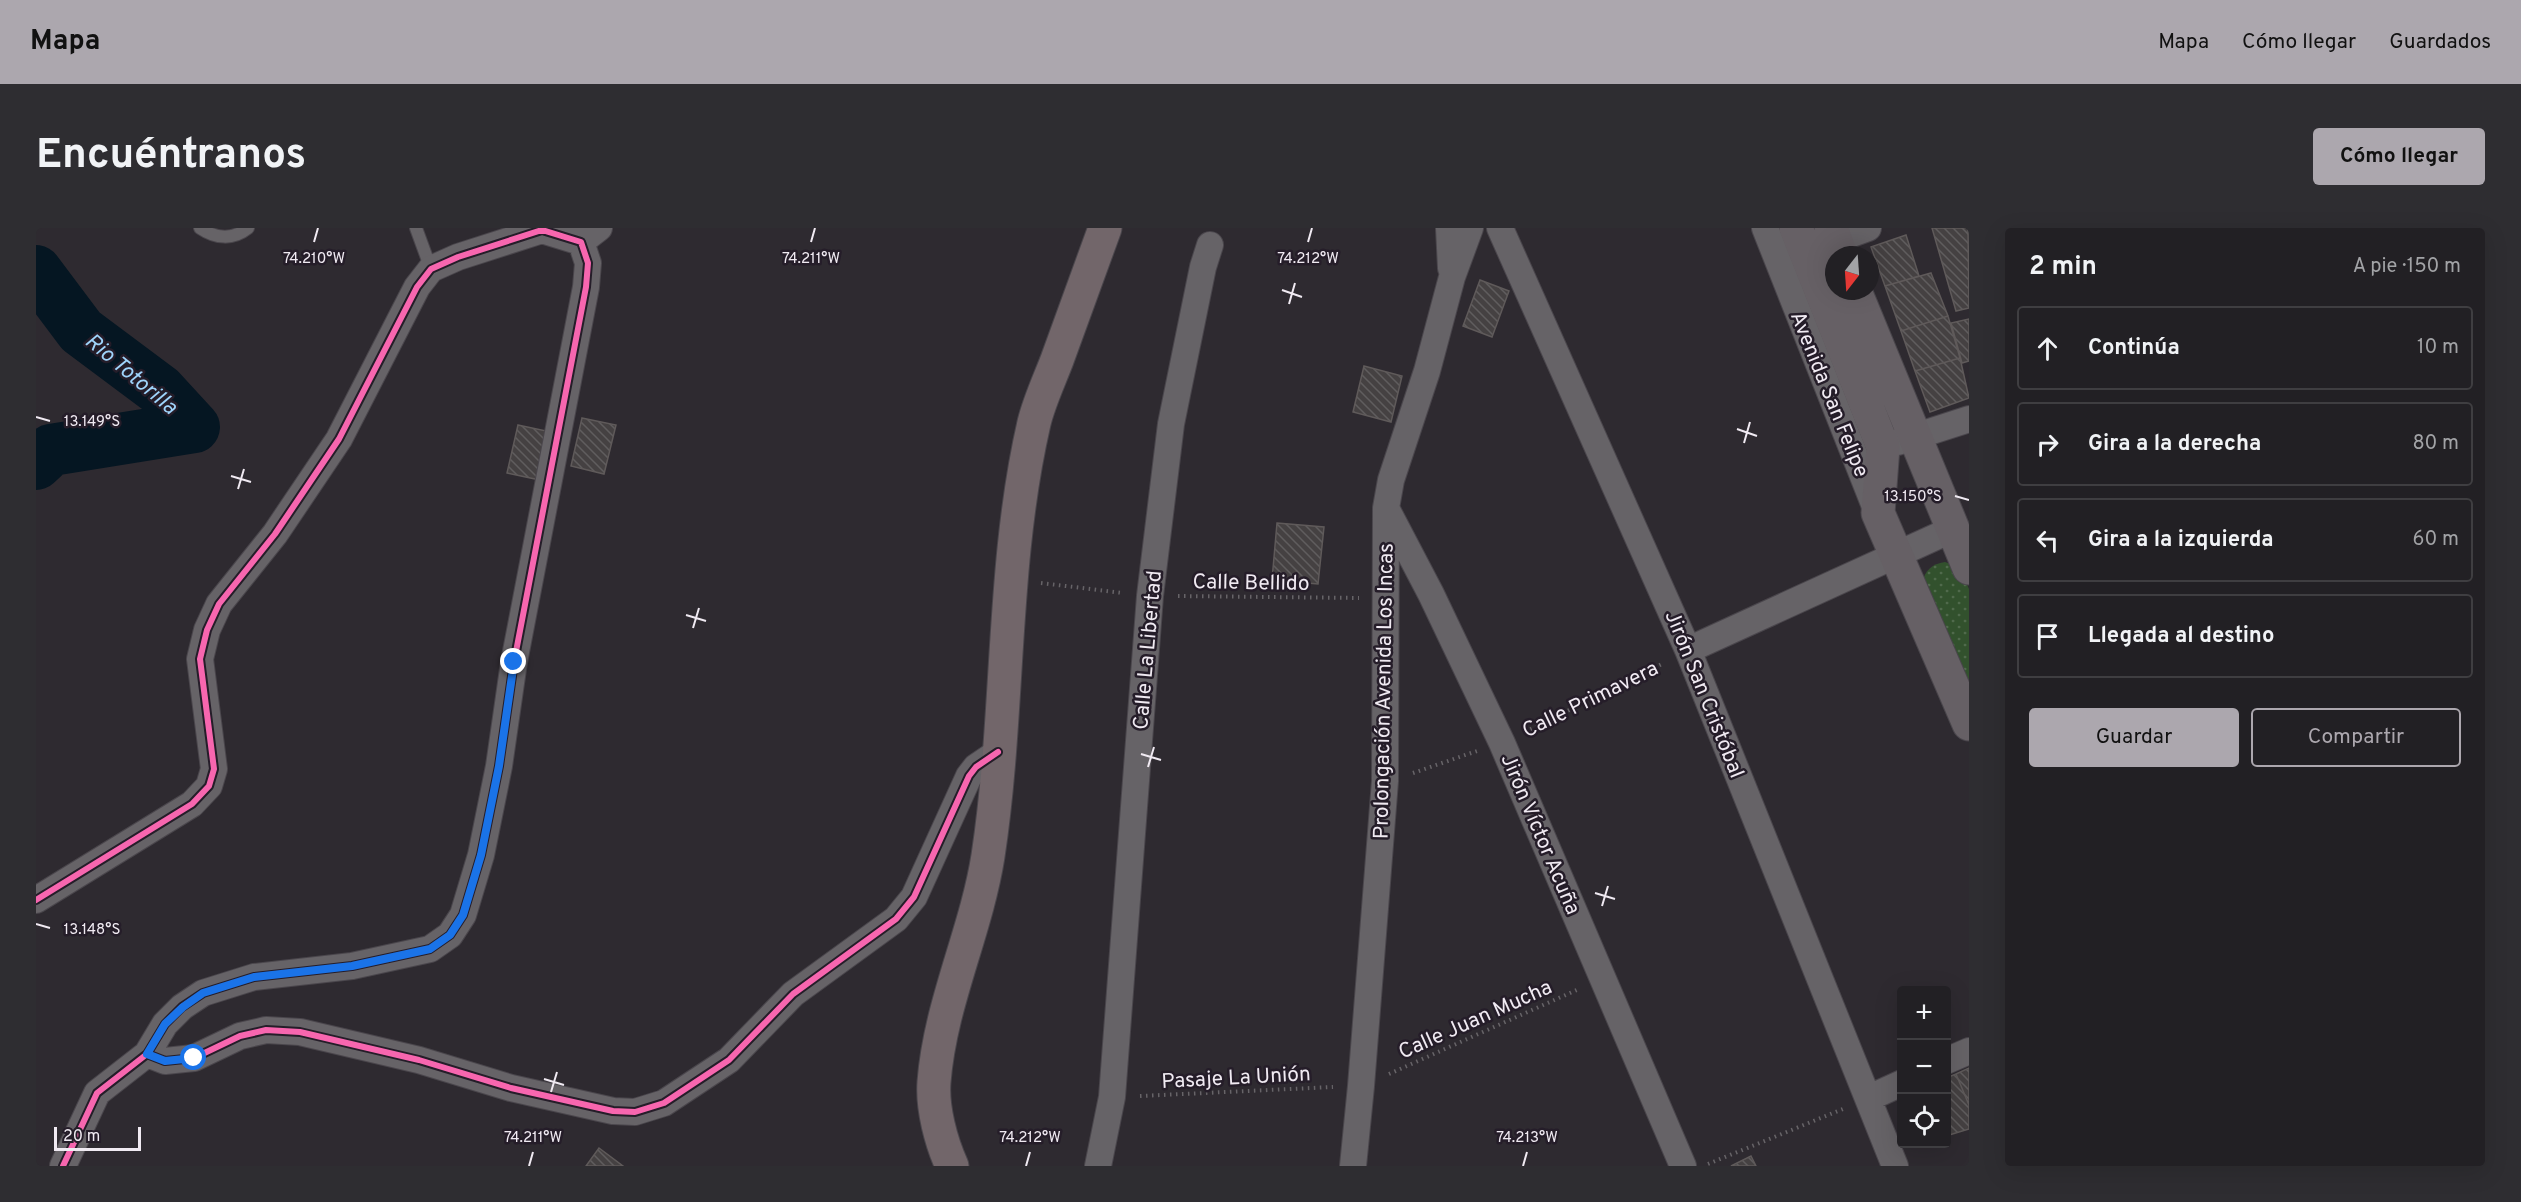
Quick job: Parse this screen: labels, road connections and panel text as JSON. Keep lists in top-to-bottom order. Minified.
{"streets":{"street":["Avenida San Felipe","Calle La Libertad","Prolongación Avenida Los Incas","Jirón San Cristóbal","Jirón Víctor Acuña"],"path":["Calle Bellido","Calle Primavera","Calle Juan Mucha","Pasaje La Unión"]},"crossings":[["Calle Bellido","Calle La Libertad"],["Calle Bellido","Prolongación Avenida Los Incas"],["Calle La Libertad","Pasaje La Unión"],["Prolongación Avenida Los Incas","Calle Primavera"],["Prolongación Avenida Los Incas","Jirón Víctor Acuña"],["Prolongación Avenida Los Incas","Calle Juan Mucha"],["Prolongación Avenida Los Incas","Pasaje La Unión"],["Jirón San Cristóbal","Calle Primavera"],["Calle Primavera","Jirón Víctor Acuña"],["Jirón Víctor Acuña","Calle Juan Mucha"],["Calle Juan Mucha","Pasaje La Unión"]],"water":["Rio Totorilla"],"scale_bar":"20 m","north":"bottom","page":{"header":"Mapa","nav":["Mapa","Cómo llegar","Guardados"],"buttons":["Cómo llegar",["Guardar","Compartir"]],"title":"Encuéntranos","heading":["2 min","A pie · 150 m"],"list":[["Continúa","10 m"],["Gira a la derecha","80 m"],["Gira a la izquierda","60 m"],"Llegada al destino"],"map_buttons":["+","−"],"scale":"20 m"},"coordinates":["74.210°W","74.211°W","74.212°W","13.149°S","13.150°S","13.148°S","74.213°W"]}
